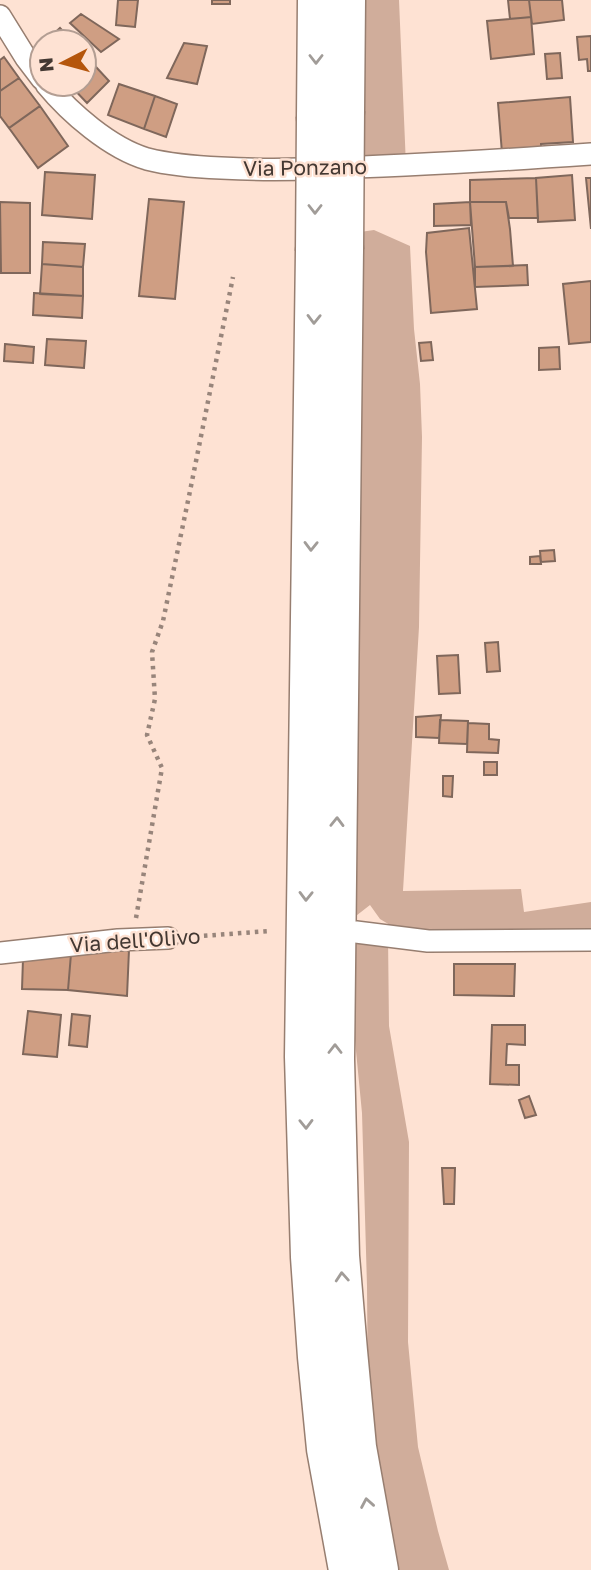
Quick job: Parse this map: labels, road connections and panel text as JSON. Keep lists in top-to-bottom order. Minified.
{"streets":{"street":["Via Ponzano","Via dell'Olivo"]},"north":"left"}
